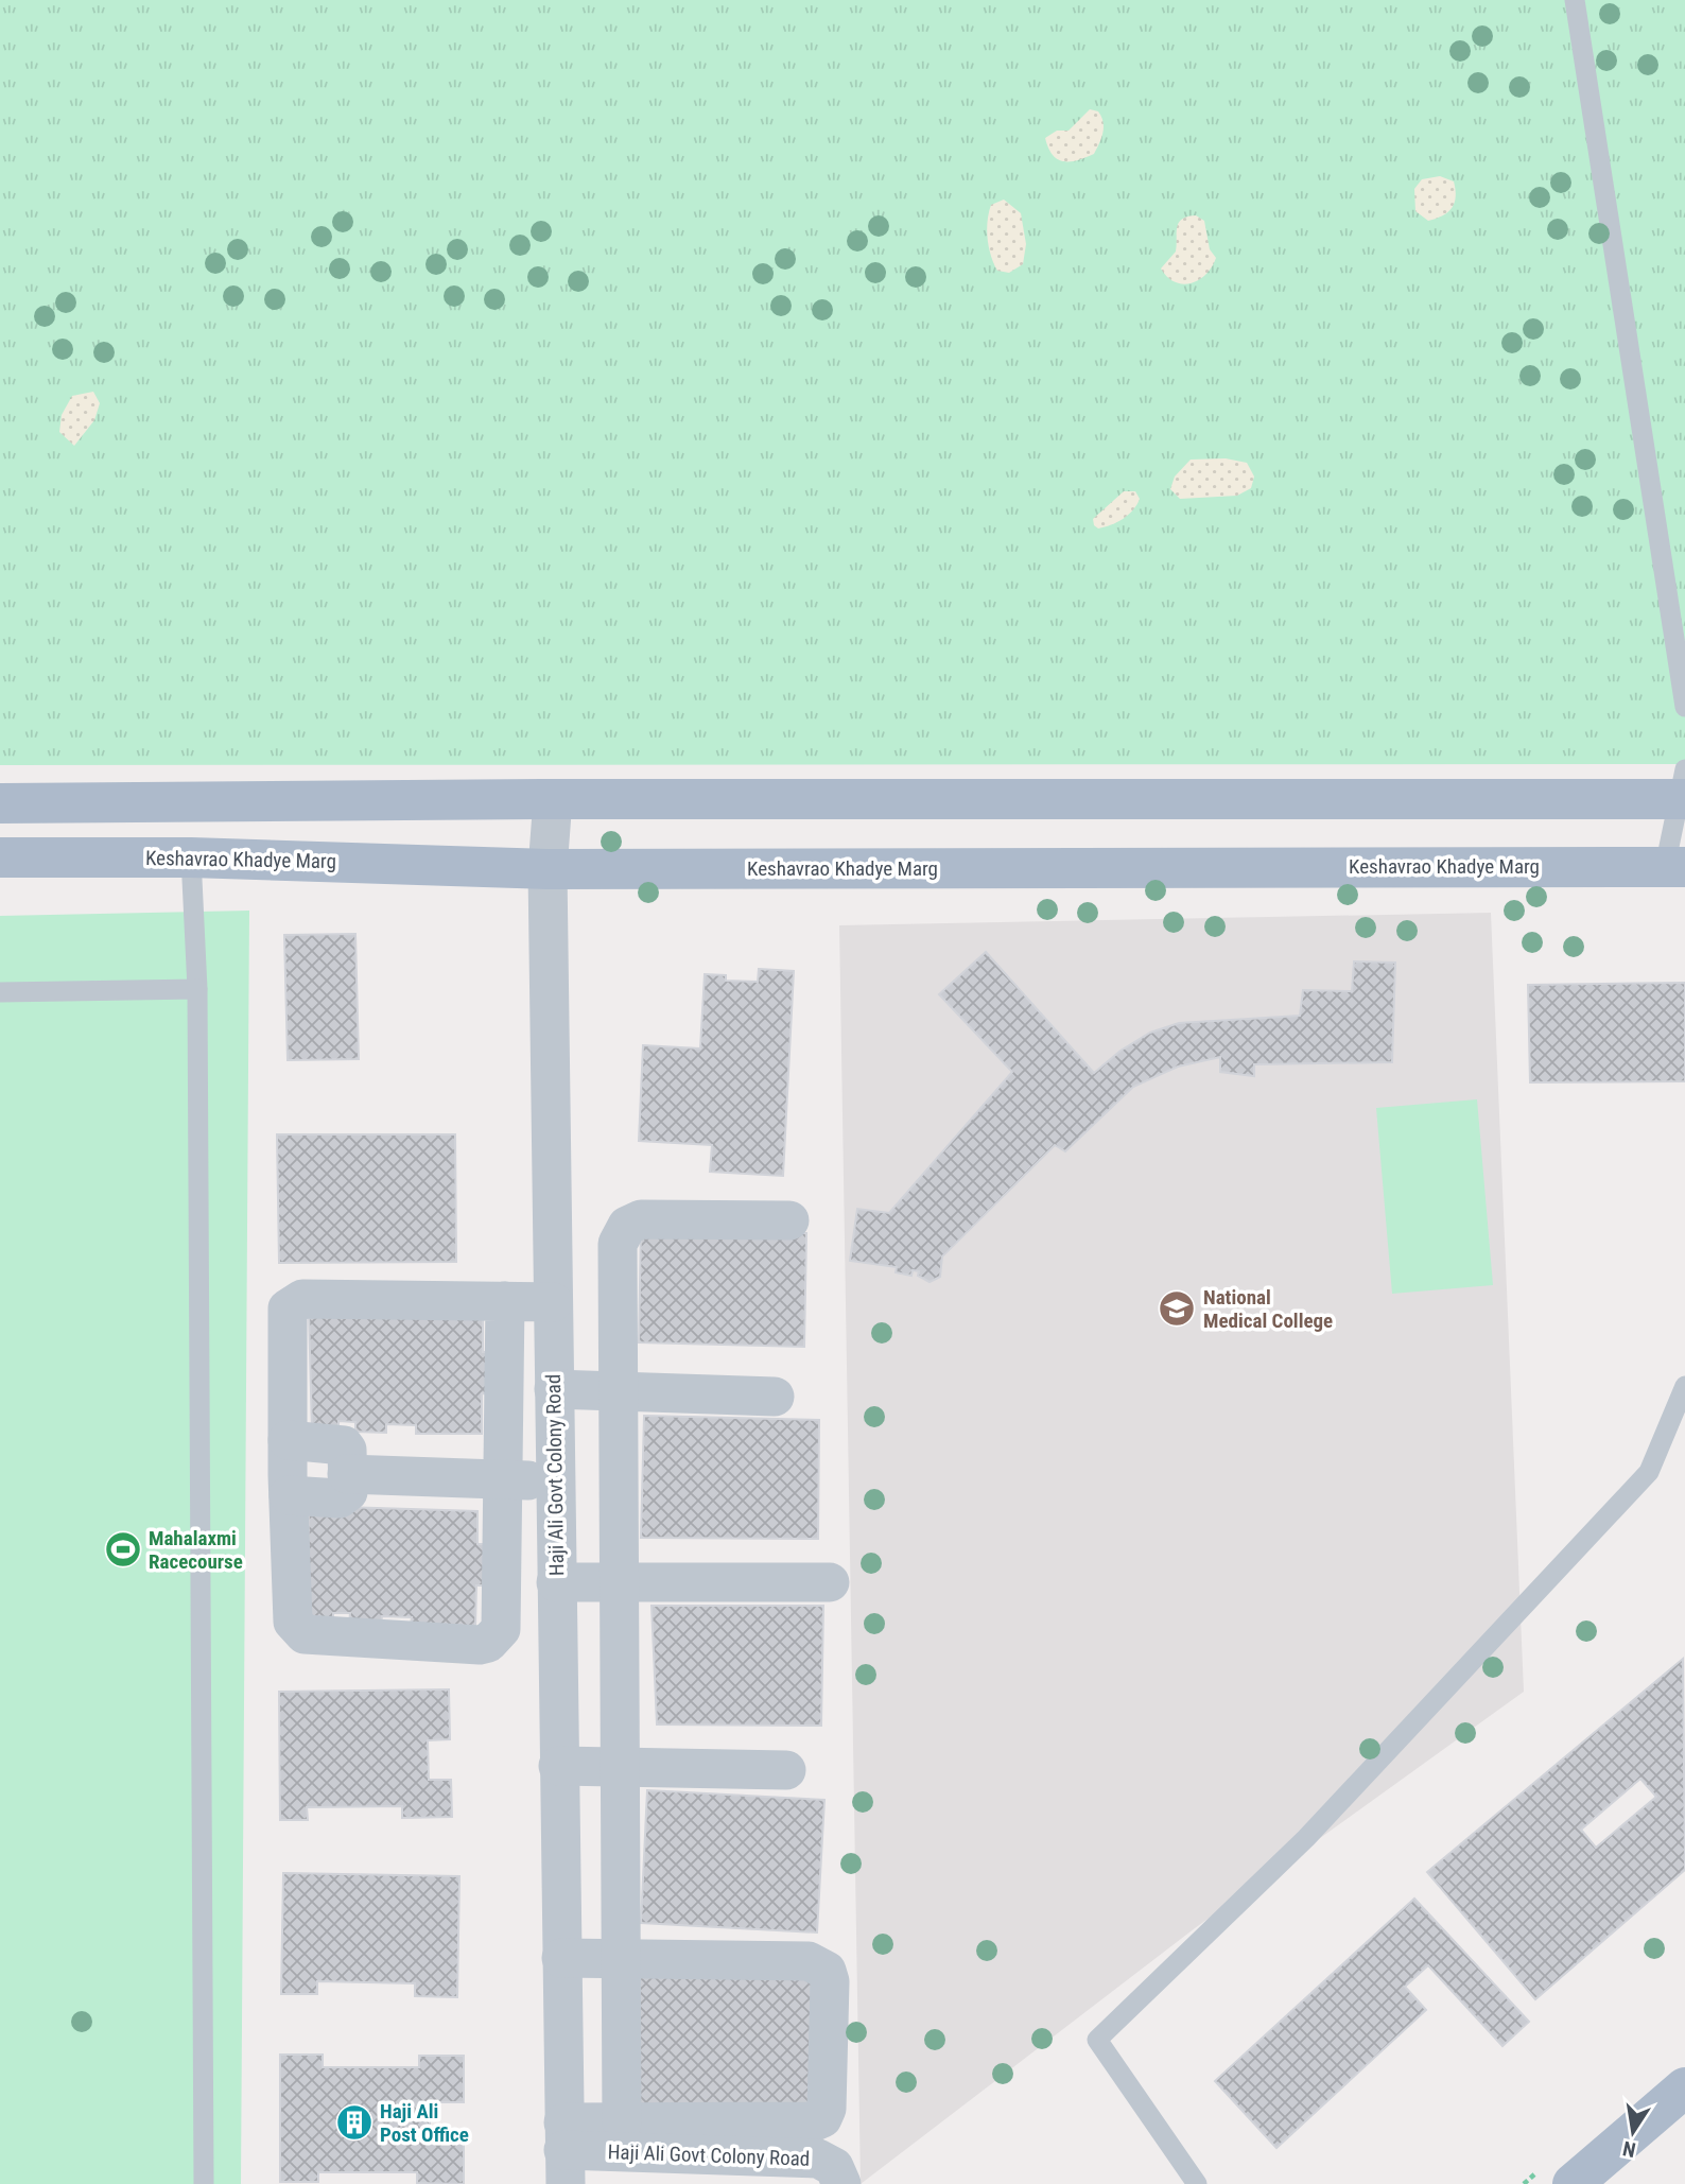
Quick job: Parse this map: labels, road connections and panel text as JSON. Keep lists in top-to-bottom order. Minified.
{"streets":{"main road":["Keshavrao Khadye Marg"],"street":["Haji Ali Govt Colony Road"]},"crossings":[["Keshavrao Khadye Marg","Haji Ali Govt Colony Road"]],"places":{"school or university":["National Medical College"],"sports":["Mahalaxmi Racecourse"],"building":["Haji Ali Post Office"]},"north":"bottom"}
